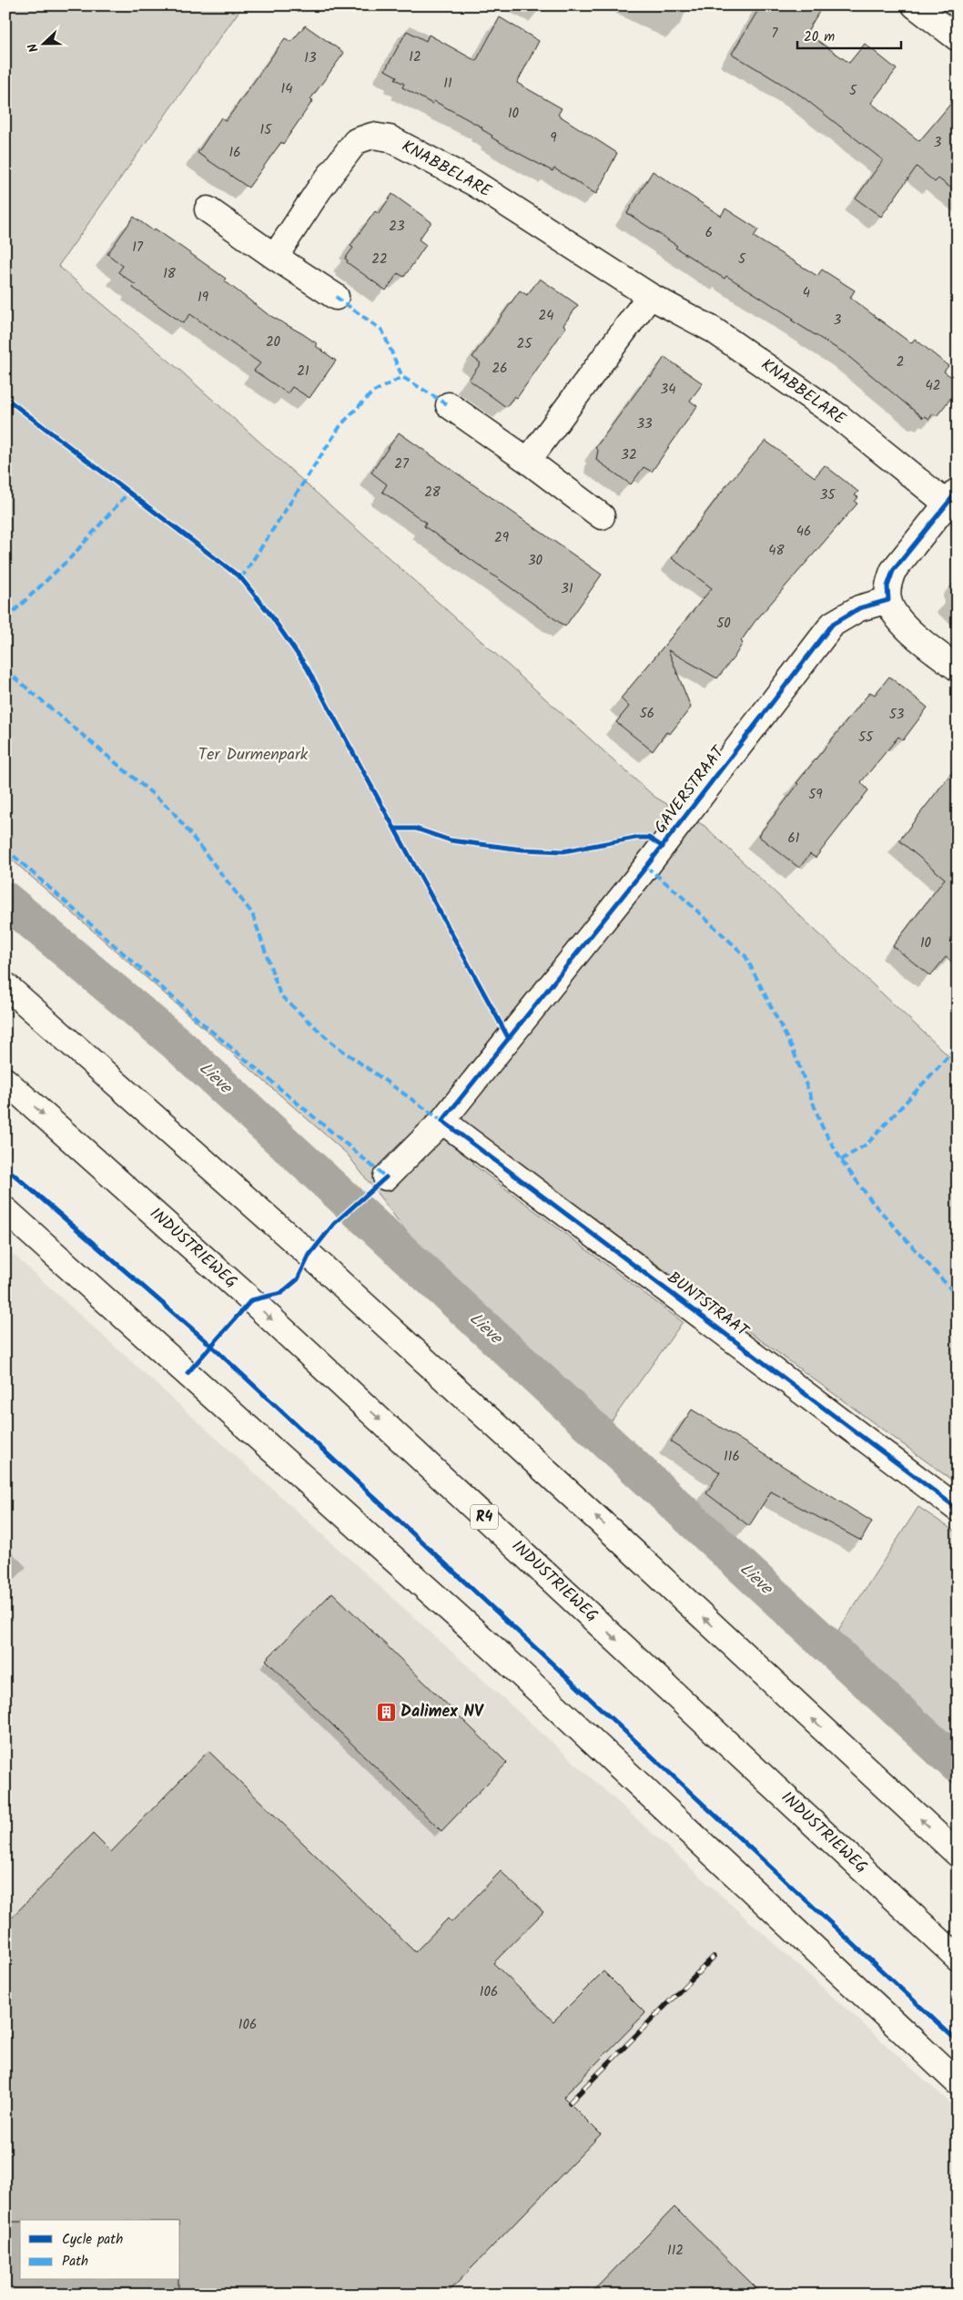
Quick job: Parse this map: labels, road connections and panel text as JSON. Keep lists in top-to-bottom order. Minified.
{"streets":{"main road":["KNABBELARE","GAVERSTRAAT","INDUSTRIEWEG","BUNTSTRAAT","R4"]},"crossings":[["GAVERSTRAAT","BUNTSTRAAT"]],"water":["Lieve"],"parks":["Ter Durmenpark"],"places":{"building":["Dalimex NV"]},"house_numbers":["7","12","13","11","14","5","10","15","9","3","16","23","6","17","22","5","18","4","19","24","3","20","25","2","26","21","42","34","33","32","27","28","35","46","29","48","30","31","50","56","53","55","59","61","10","116","106","106","112"],"legend":["Cycle path","Path"],"scale_bar":"20 m","north":"left"}
